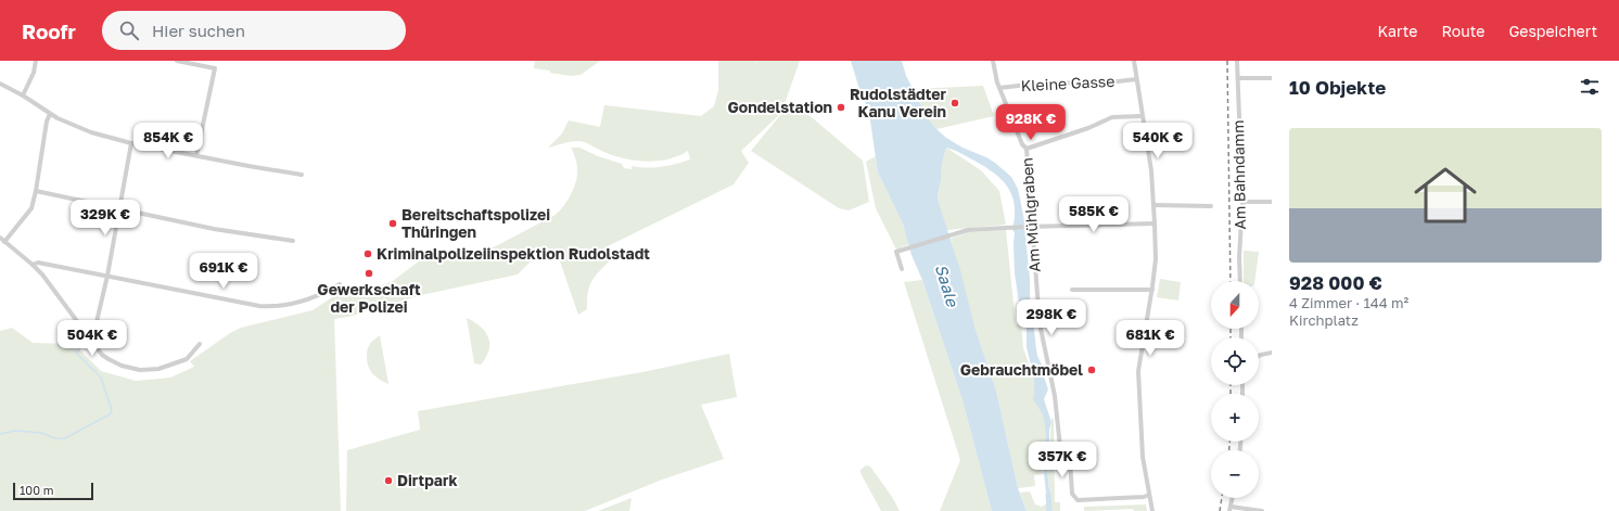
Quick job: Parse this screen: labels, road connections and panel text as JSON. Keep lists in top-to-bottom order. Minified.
{"streets":{"street":["Kleine Gasse","Am Bahndamm","Am Mühlgraben"]},"crossings":[["Kleine Gasse","Am Mühlgraben"]],"water":["Saale"],"places":["Rudolstädter Kanu Verein","Gondelstation","Bereitschaftspolizei Thüringen","Kriminalpolizeiinspektion Rudolstadt","Gewerkschaft der Polizei","Gebrauchtmöbel","Dirtpark"],"scale_bar":"100 m","north":"bottom","page":{"header":"Roofr","search":"Hier suchen","nav":["Karte","Route","Gespeichert"],"heading":"10 Objekte","price":["928K €","854K €","540K €","585K €","329K €","691K €","298K €","504K €","681K €","357K €"],"list":[{"name":"928 000 €","note":"4 Zimmer · 144 m² · Kirchplatz"}],"map_buttons":["+","−"],"scale":"100 m"}}
